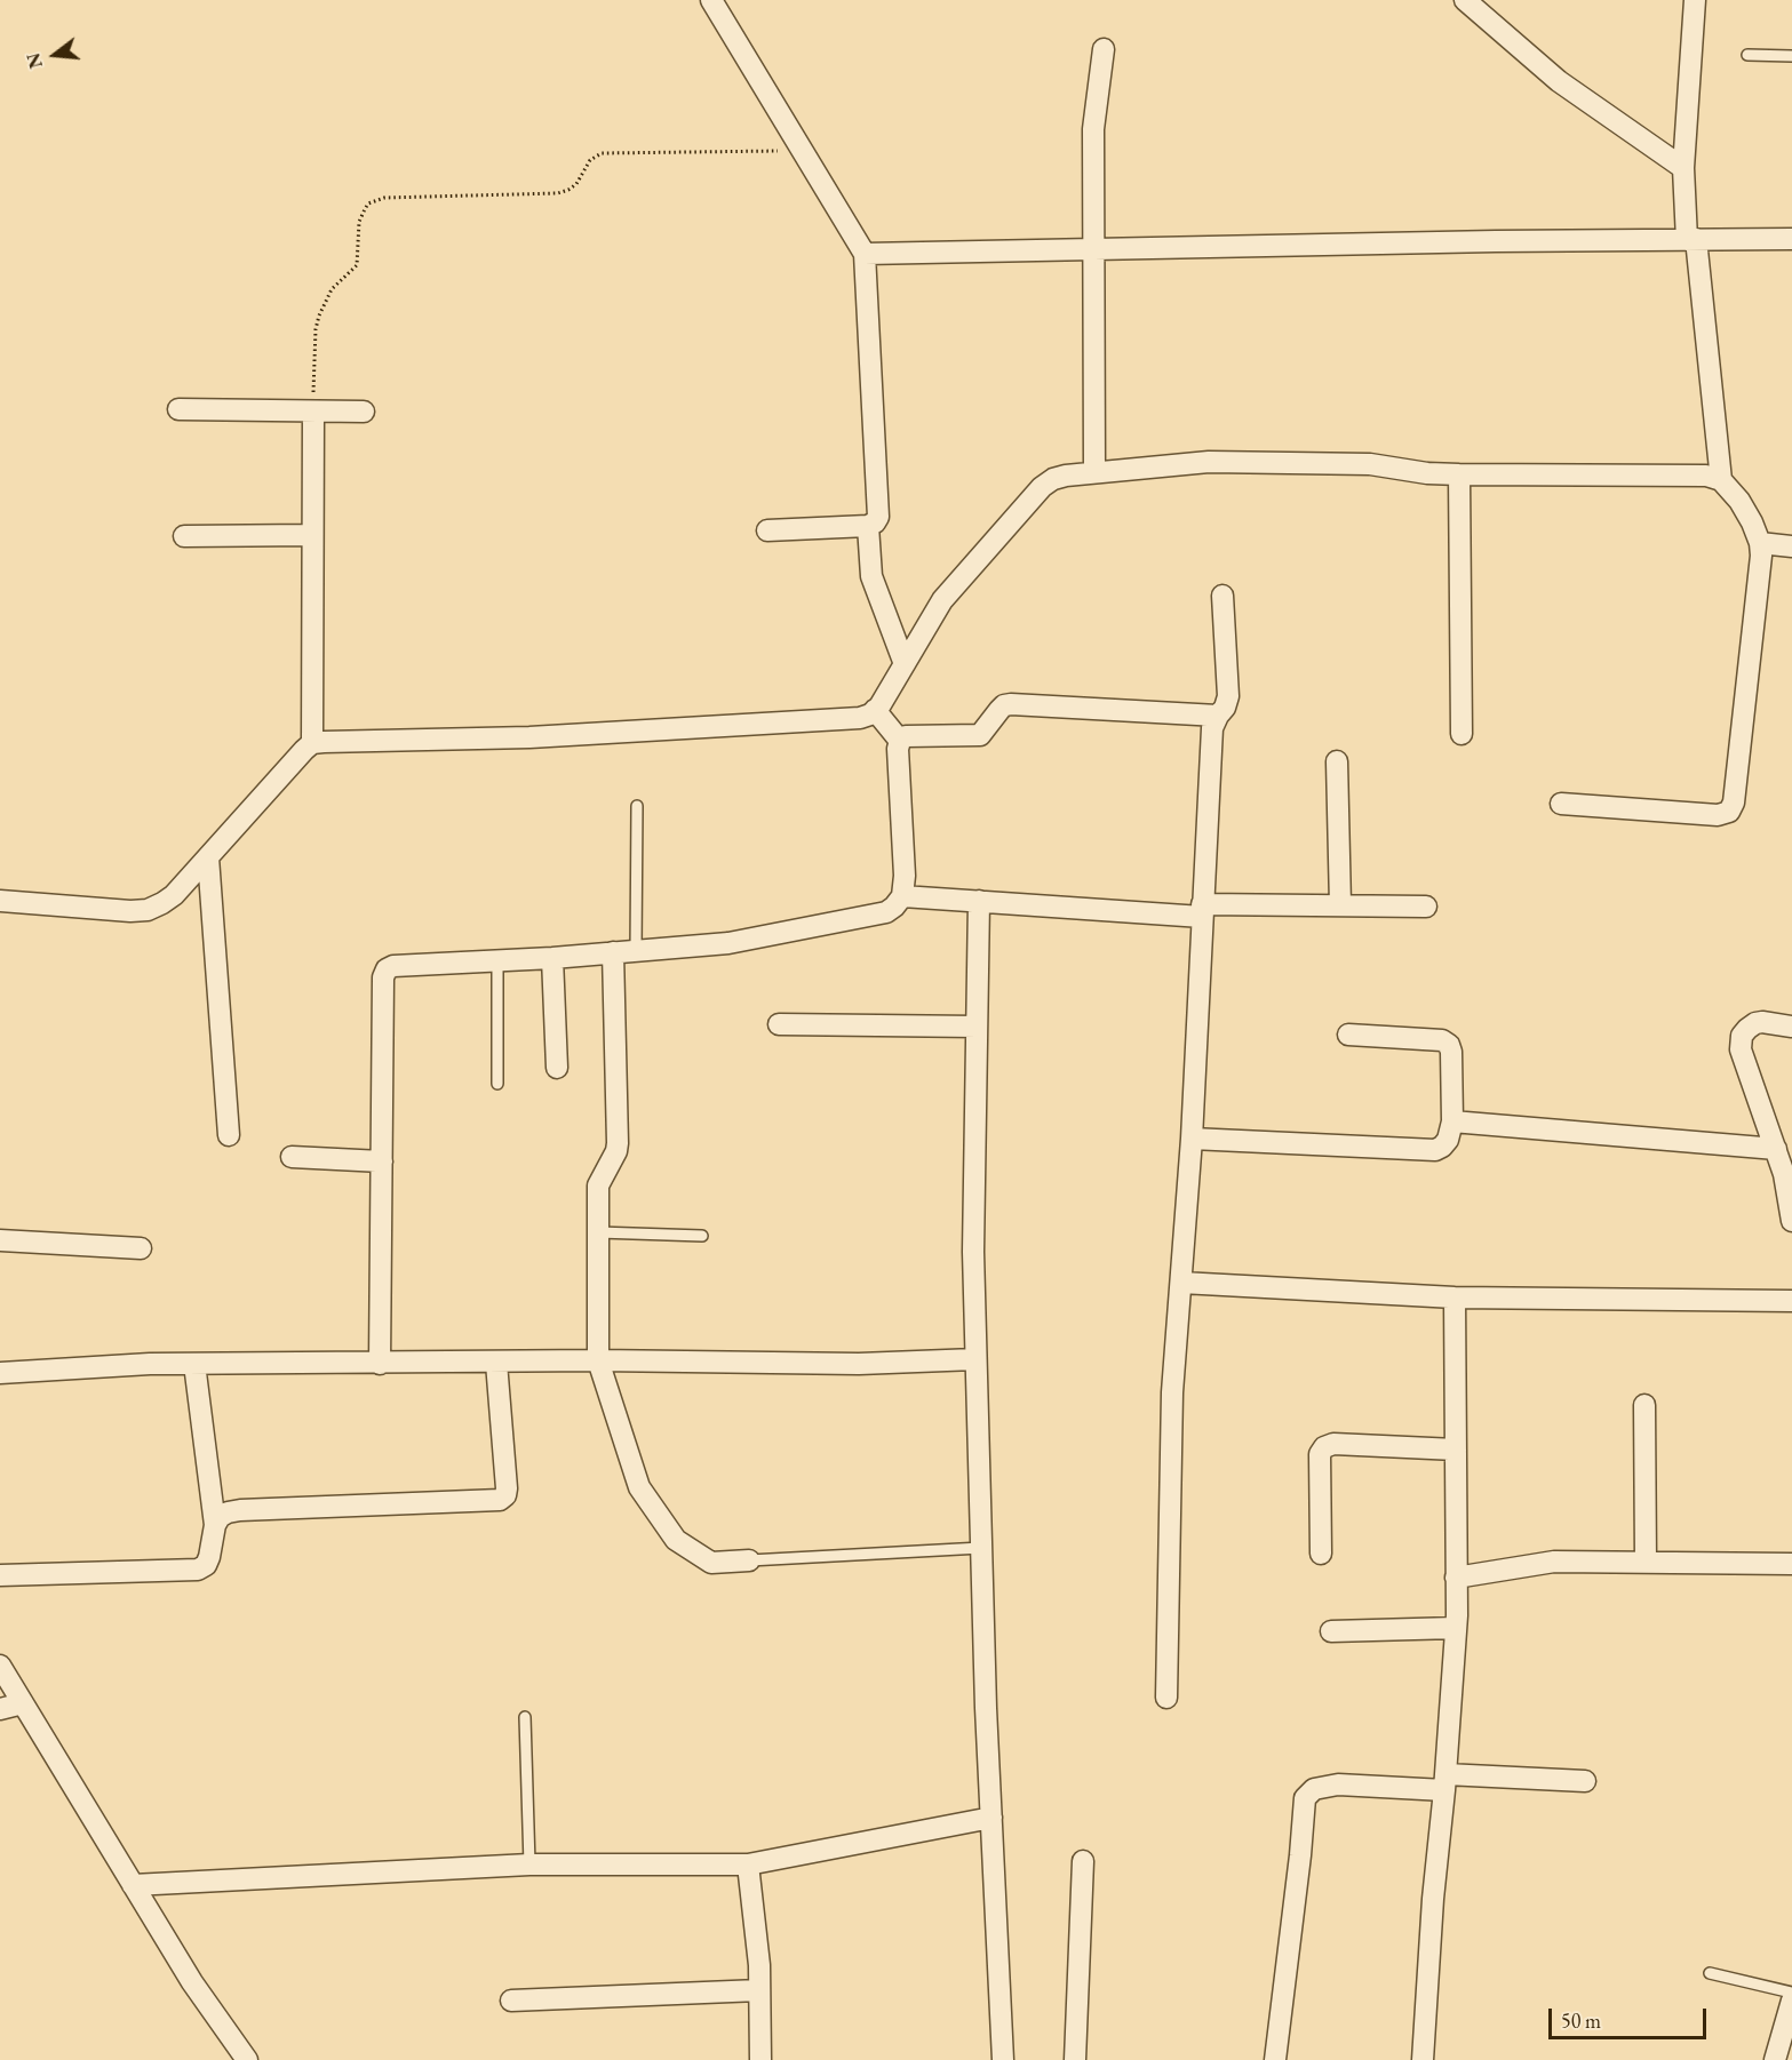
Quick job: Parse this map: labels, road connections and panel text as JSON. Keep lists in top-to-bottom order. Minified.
{"scale_bar":"50 m","north":"left"}
